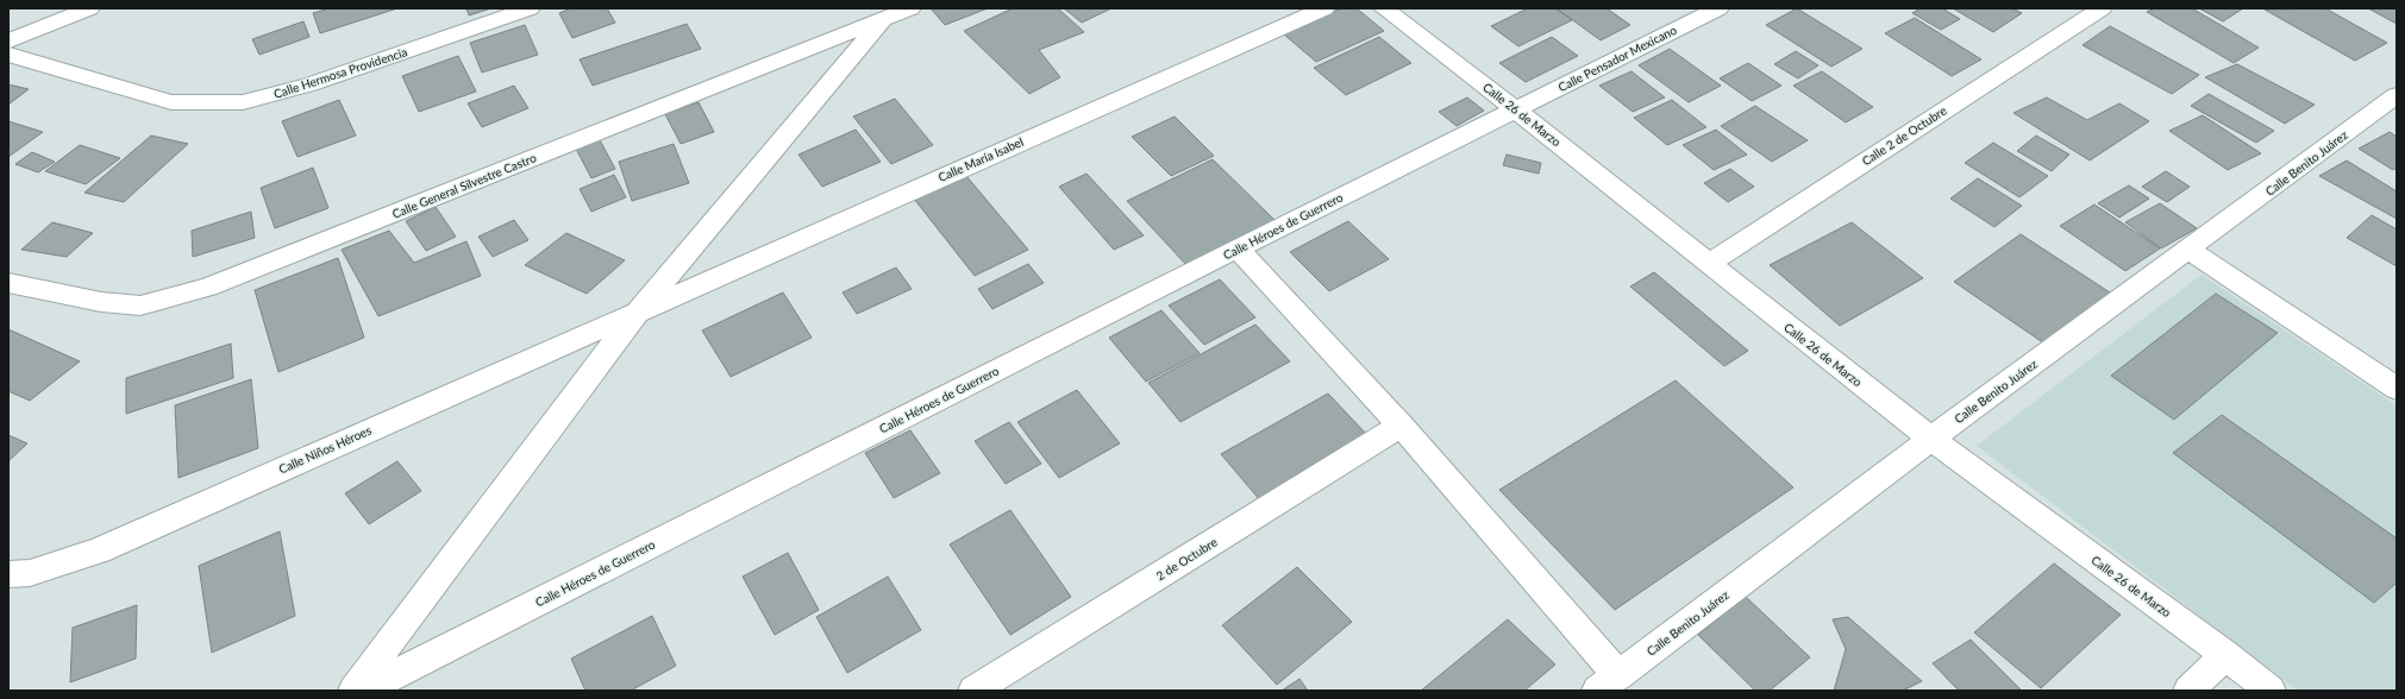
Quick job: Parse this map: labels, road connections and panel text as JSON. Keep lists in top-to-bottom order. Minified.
{"streets":{"street":["Calle Pensador Mexicano","Calle Hermosa Providencia","Calle 26 de Marzo","Calle 2 de Octubre","Calle María Isabel","Calle Benito Juárez","Calle General Silvestre Castro","Calle Héroes de Guerrero","Calle Niños Héroes","2 de Octubre"]},"crossings":[["Calle Pensador Mexicano","Calle 26 de Marzo"],["Calle Pensador Mexicano","Calle Héroes de Guerrero"],["Calle 26 de Marzo","Calle 2 de Octubre"],["Calle 26 de Marzo","Calle Benito Juárez"],["Calle 26 de Marzo","Calle Héroes de Guerrero"],["Calle María Isabel","Calle Niños Héroes"]]}
